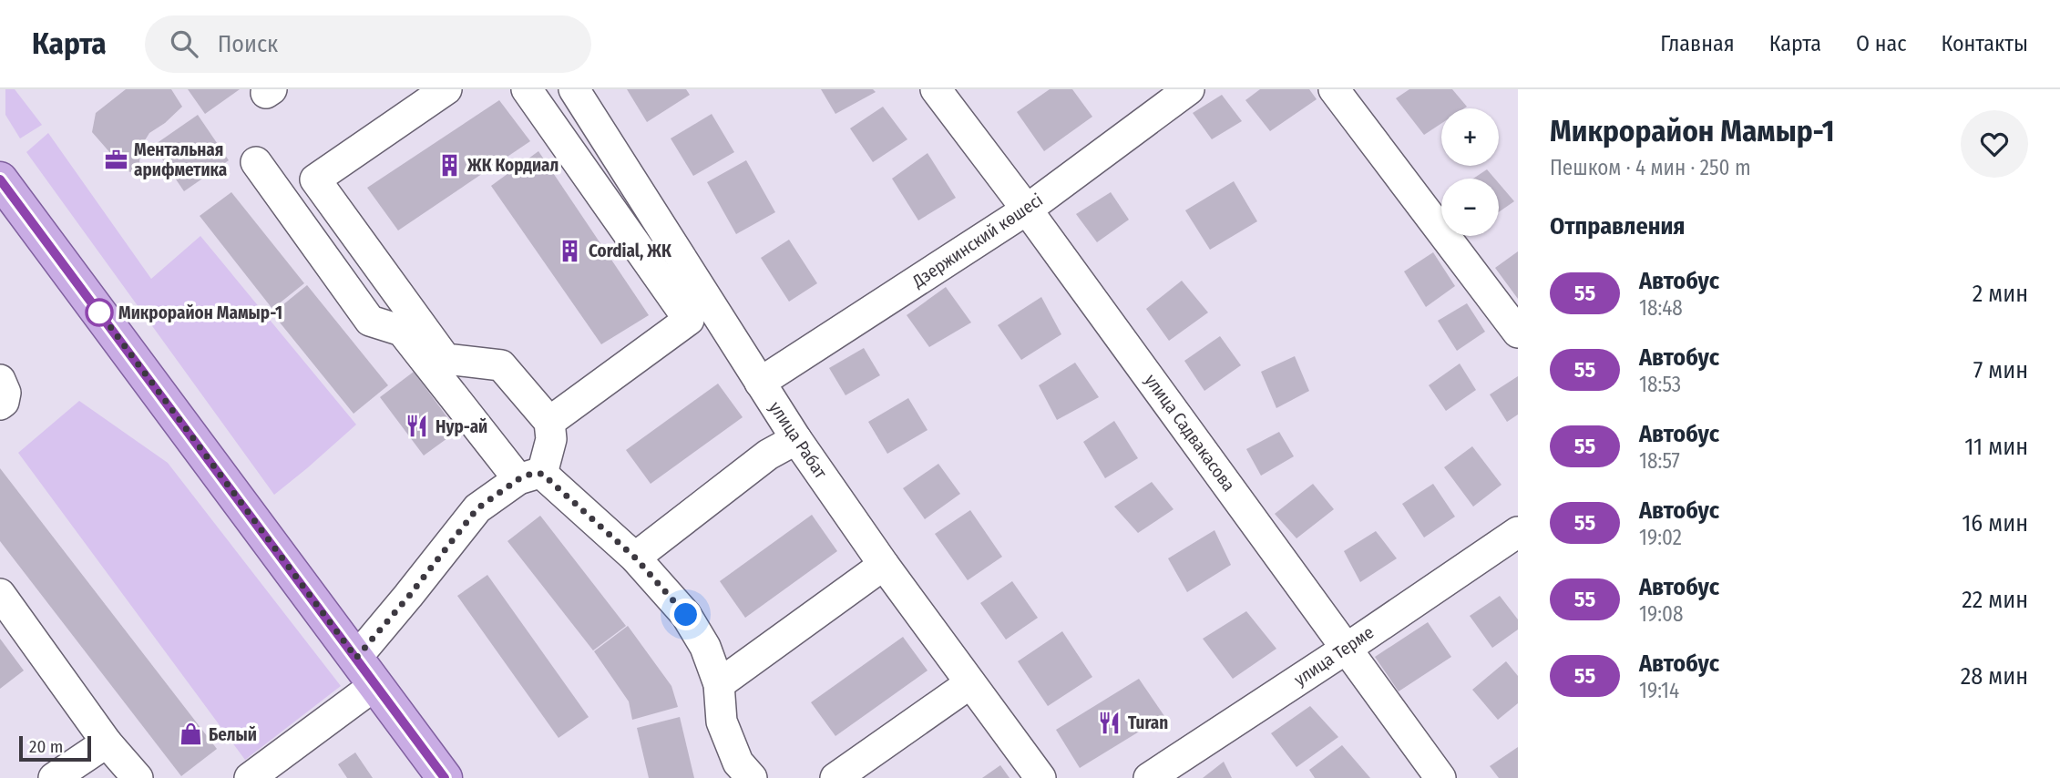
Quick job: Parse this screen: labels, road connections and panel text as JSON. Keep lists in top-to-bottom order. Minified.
{"streets":{"street":["Дзержинский көшесі","улица Садвакасова","улица Рабат","улица Терме"]},"crossings":[["Дзержинский көшесі","улица Садвакасова"],["Дзержинский көшесі","улица Рабат"],["улица Садвакасова","улица Терме"]],"places":{"office":["Ментальная арифметика"],"building":["ЖК Кордиал","Cordial, ЖК"],"other":["Микрорайон Мамыр-1"],"restaurant":["Нур-ай","Turan"],"shop":["Белый"]},"lines":["bus line 55"],"scale_bar":"20 m","page":{"header":"Карта","search":"Поиск","nav":["Главная","Карта","О нас","Контакты"],"heading":[["Микрорайон Мамыр-1","Пешком · 4 мин · 250 m"],"Отправления"],"map_buttons":["+","−"],"list":[{"mark":"55","name":"Автобус","note":"18:48","value":"2 мин"},{"mark":"55","name":"Автобус","note":"18:53","value":"7 мин"},{"mark":"55","name":"Автобус","note":"18:57","value":"11 мин"},{"mark":"55","name":"Автобус","note":"19:02","value":"16 мин"},{"mark":"55","name":"Автобус","note":"19:08","value":"22 мин"},{"mark":"55","name":"Автобус","note":"19:14","value":"28 мин"}],"scale":"20 m"}}
